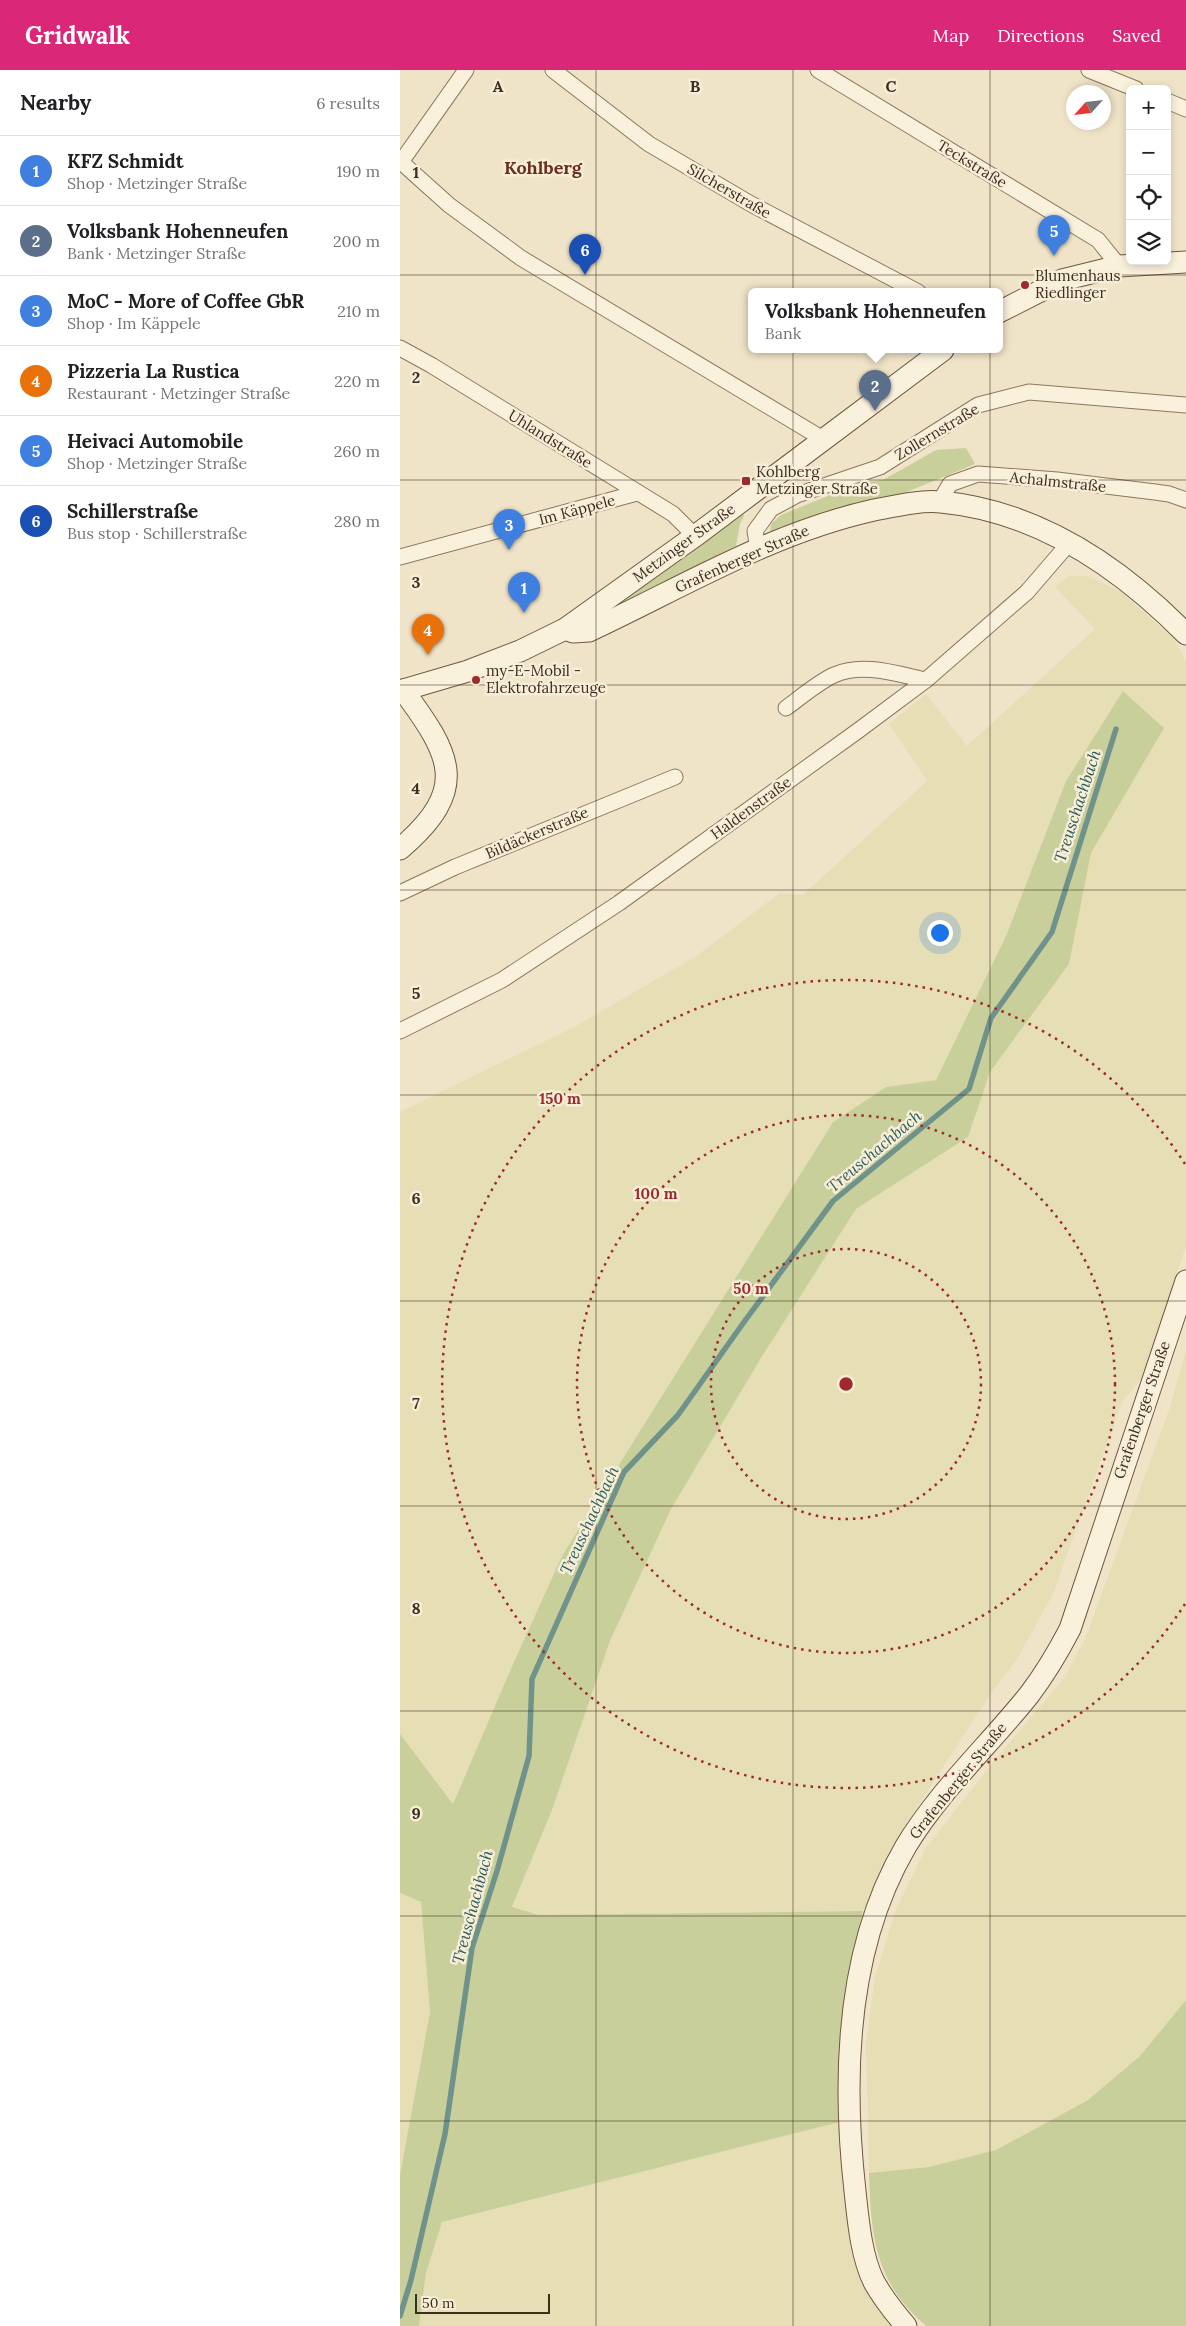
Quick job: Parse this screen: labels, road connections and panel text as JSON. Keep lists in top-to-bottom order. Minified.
{"streets":{"street":["Teckstraße","Silcherstraße","Zollernstraße","Uhlandstraße","Achalmstraße","Im Käppele","Metzinger Straße","Grafenberger Straße","Haldenstraße","Bildäckerstraße"]},"crossings":[["Zollernstraße","Grafenberger Straße"],["Uhlandstraße","Im Käppele"],["Uhlandstraße","Metzinger Straße"],["Achalmstraße","Grafenberger Straße"],["Metzinger Straße","Grafenberger Straße"],["Grafenberger Straße","Haldenstraße"]],"districts":["Kohlberg"],"water":["Treuschachbach"],"places":{"other":["Blumenhaus Riedlinger","my-E-Mobil - Elektrofahrzeuge"],"transit":["Kohlberg Metzinger Straße"]},"scale_bar":"50 m","north":"bottom left","page":{"header":"Gridwalk","nav":["Map","Directions","Saved"],"heading":["Nearby","6 results"],"map_buttons":["+","−"],"list":[{"mark":"1","name":"KFZ Schmidt","note":"Shop · Metzinger Straße","value":"190 m"},{"mark":"2","name":"Volksbank Hohenneufen","note":"Bank · Metzinger Straße","value":"200 m"},{"mark":"3","name":"MoC - More of Coffee GbR","note":"Shop · Im Käppele","value":"210 m"},{"mark":"4","name":"Pizzeria La Rustica","note":"Restaurant · Metzinger Straße","value":"220 m"},{"mark":"5","name":"Heivaci Automobile","note":"Shop · Metzinger Straße","value":"260 m"},{"mark":"6","name":"Schillerstraße","note":"Bus stop · Schillerstraße","value":"280 m"}],"pins":["5","6","2","3","1","4"],"popup":["Volksbank Hohenneufen","Bank"],"scale":"50 m"},"grid":{"columns":["A","B","C"],"rows":["1","2","3","4","5","6","7","8","9"]},"rings":["150 m","100 m","50 m"]}
